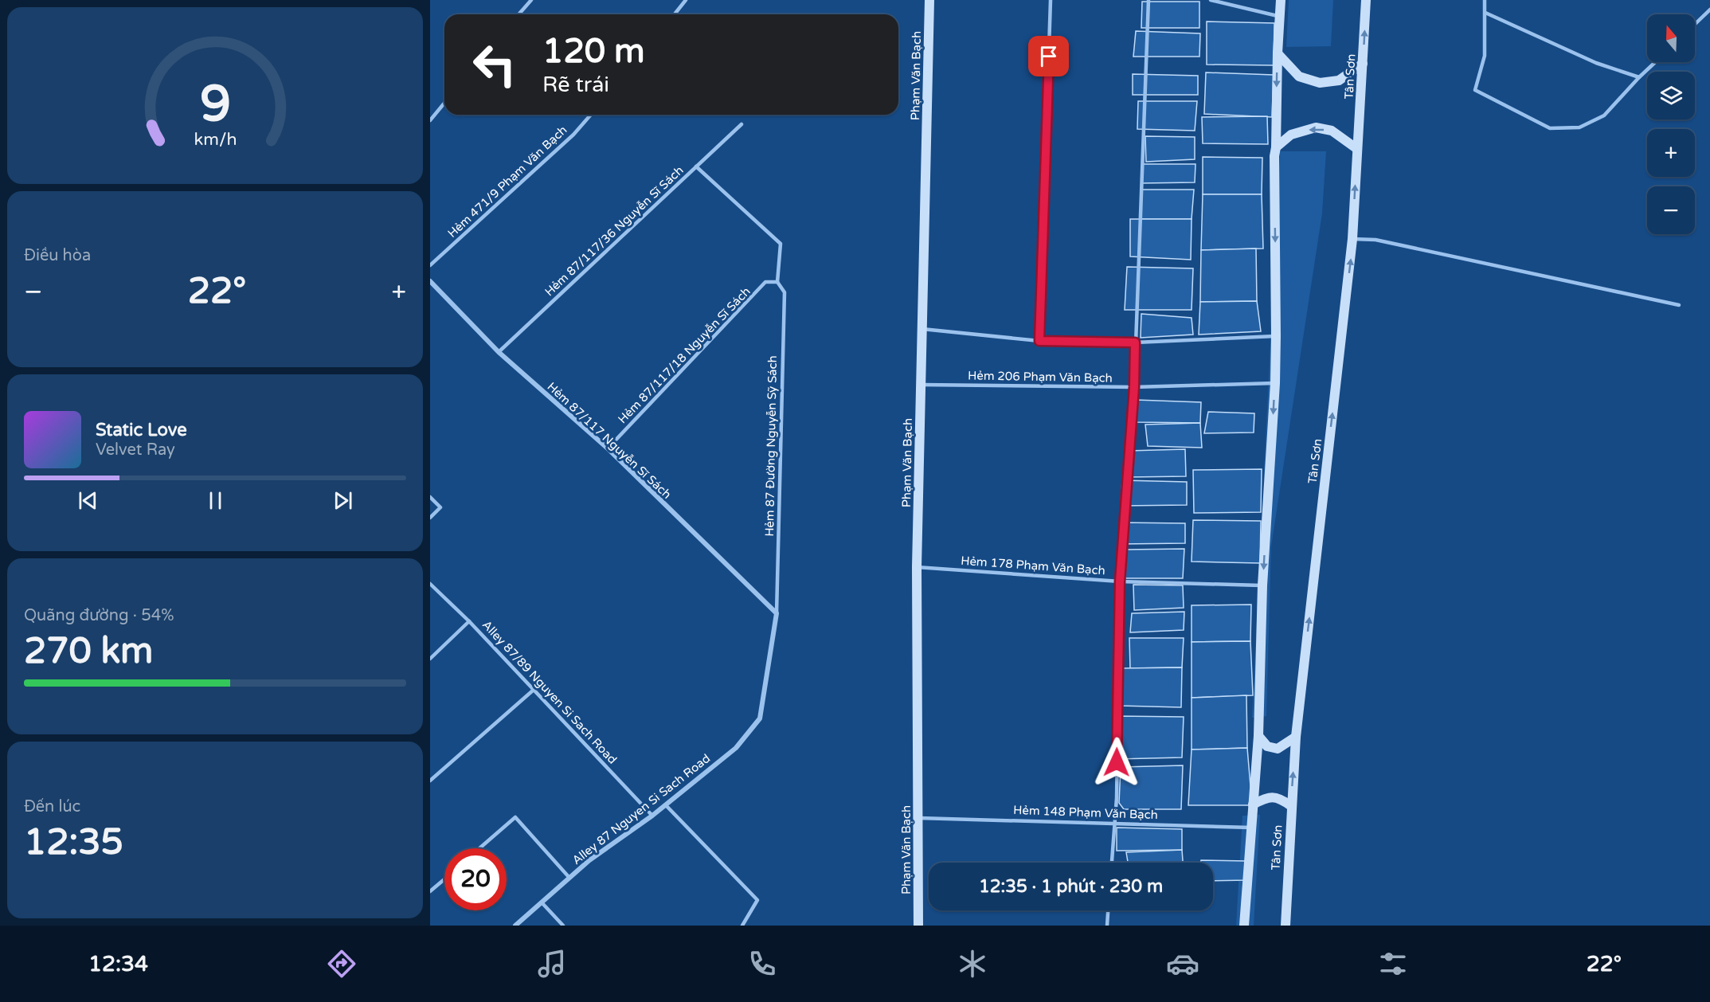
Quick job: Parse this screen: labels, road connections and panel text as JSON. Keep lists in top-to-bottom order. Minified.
{"streets":{"street":["Phạm Văn Bạch","Tân Sơn","Hẻm 87/117 Nguyễn Sĩ Sách","Alley 87 Nguyen Si Sach Road"],"lane":["Hẻm 471/9 Phạm Văn Bạch","Hẻm 87/117/36 Nguyễn Sĩ Sách","Hẻm 87/117/18 Nguyễn Sĩ Sách","Hẻm 206 Phạm Văn Bạch","Hẻm 87 Đường Nguyễn Sỹ Sách","Hẻm 178 Phạm Văn Bạch","Alley 87/89 Nguyen Si Sach Road","Hẻm 148 Phạm Văn Bạch"]},"crossings":[["Phạm Văn Bạch","Hẻm 206 Phạm Văn Bạch"],["Phạm Văn Bạch","Hẻm 178 Phạm Văn Bạch"],["Phạm Văn Bạch","Hẻm 148 Phạm Văn Bạch"],["Hẻm 87/117/36 Nguyễn Sĩ Sách","Hẻm 87/117 Nguyễn Sĩ Sách"],["Hẻm 87/117/18 Nguyễn Sĩ Sách","Hẻm 87/117 Nguyễn Sĩ Sách"],["Hẻm 87/117/18 Nguyễn Sĩ Sách","Hẻm 87 Đường Nguyễn Sỹ Sách"],["Hẻm 87/117 Nguyễn Sĩ Sách","Hẻm 87 Đường Nguyễn Sỹ Sách"],["Hẻm 87/117 Nguyễn Sĩ Sách","Alley 87 Nguyen Si Sach Road"],["Hẻm 87 Đường Nguyễn Sỹ Sách","Alley 87 Nguyen Si Sach Road"],["Alley 87/89 Nguyen Si Sach Road","Alley 87 Nguyen Si Sach Road"]],"north":"top","page":{"map_buttons":["+","−"],"turn":["120 m","Rẽ trái"],"tile":["Điều hòa",["Quãng đường · 54%","270 km"],["Đến lúc","12:35"]],"heat":["−","22°","+"],"song":["Static Love","Velvet Ray"],"limit":"20","trip":"12:35 · 1 phút · 230 m","tabs":["12:34","22°"],"gauge":["9","km/h"]}}
